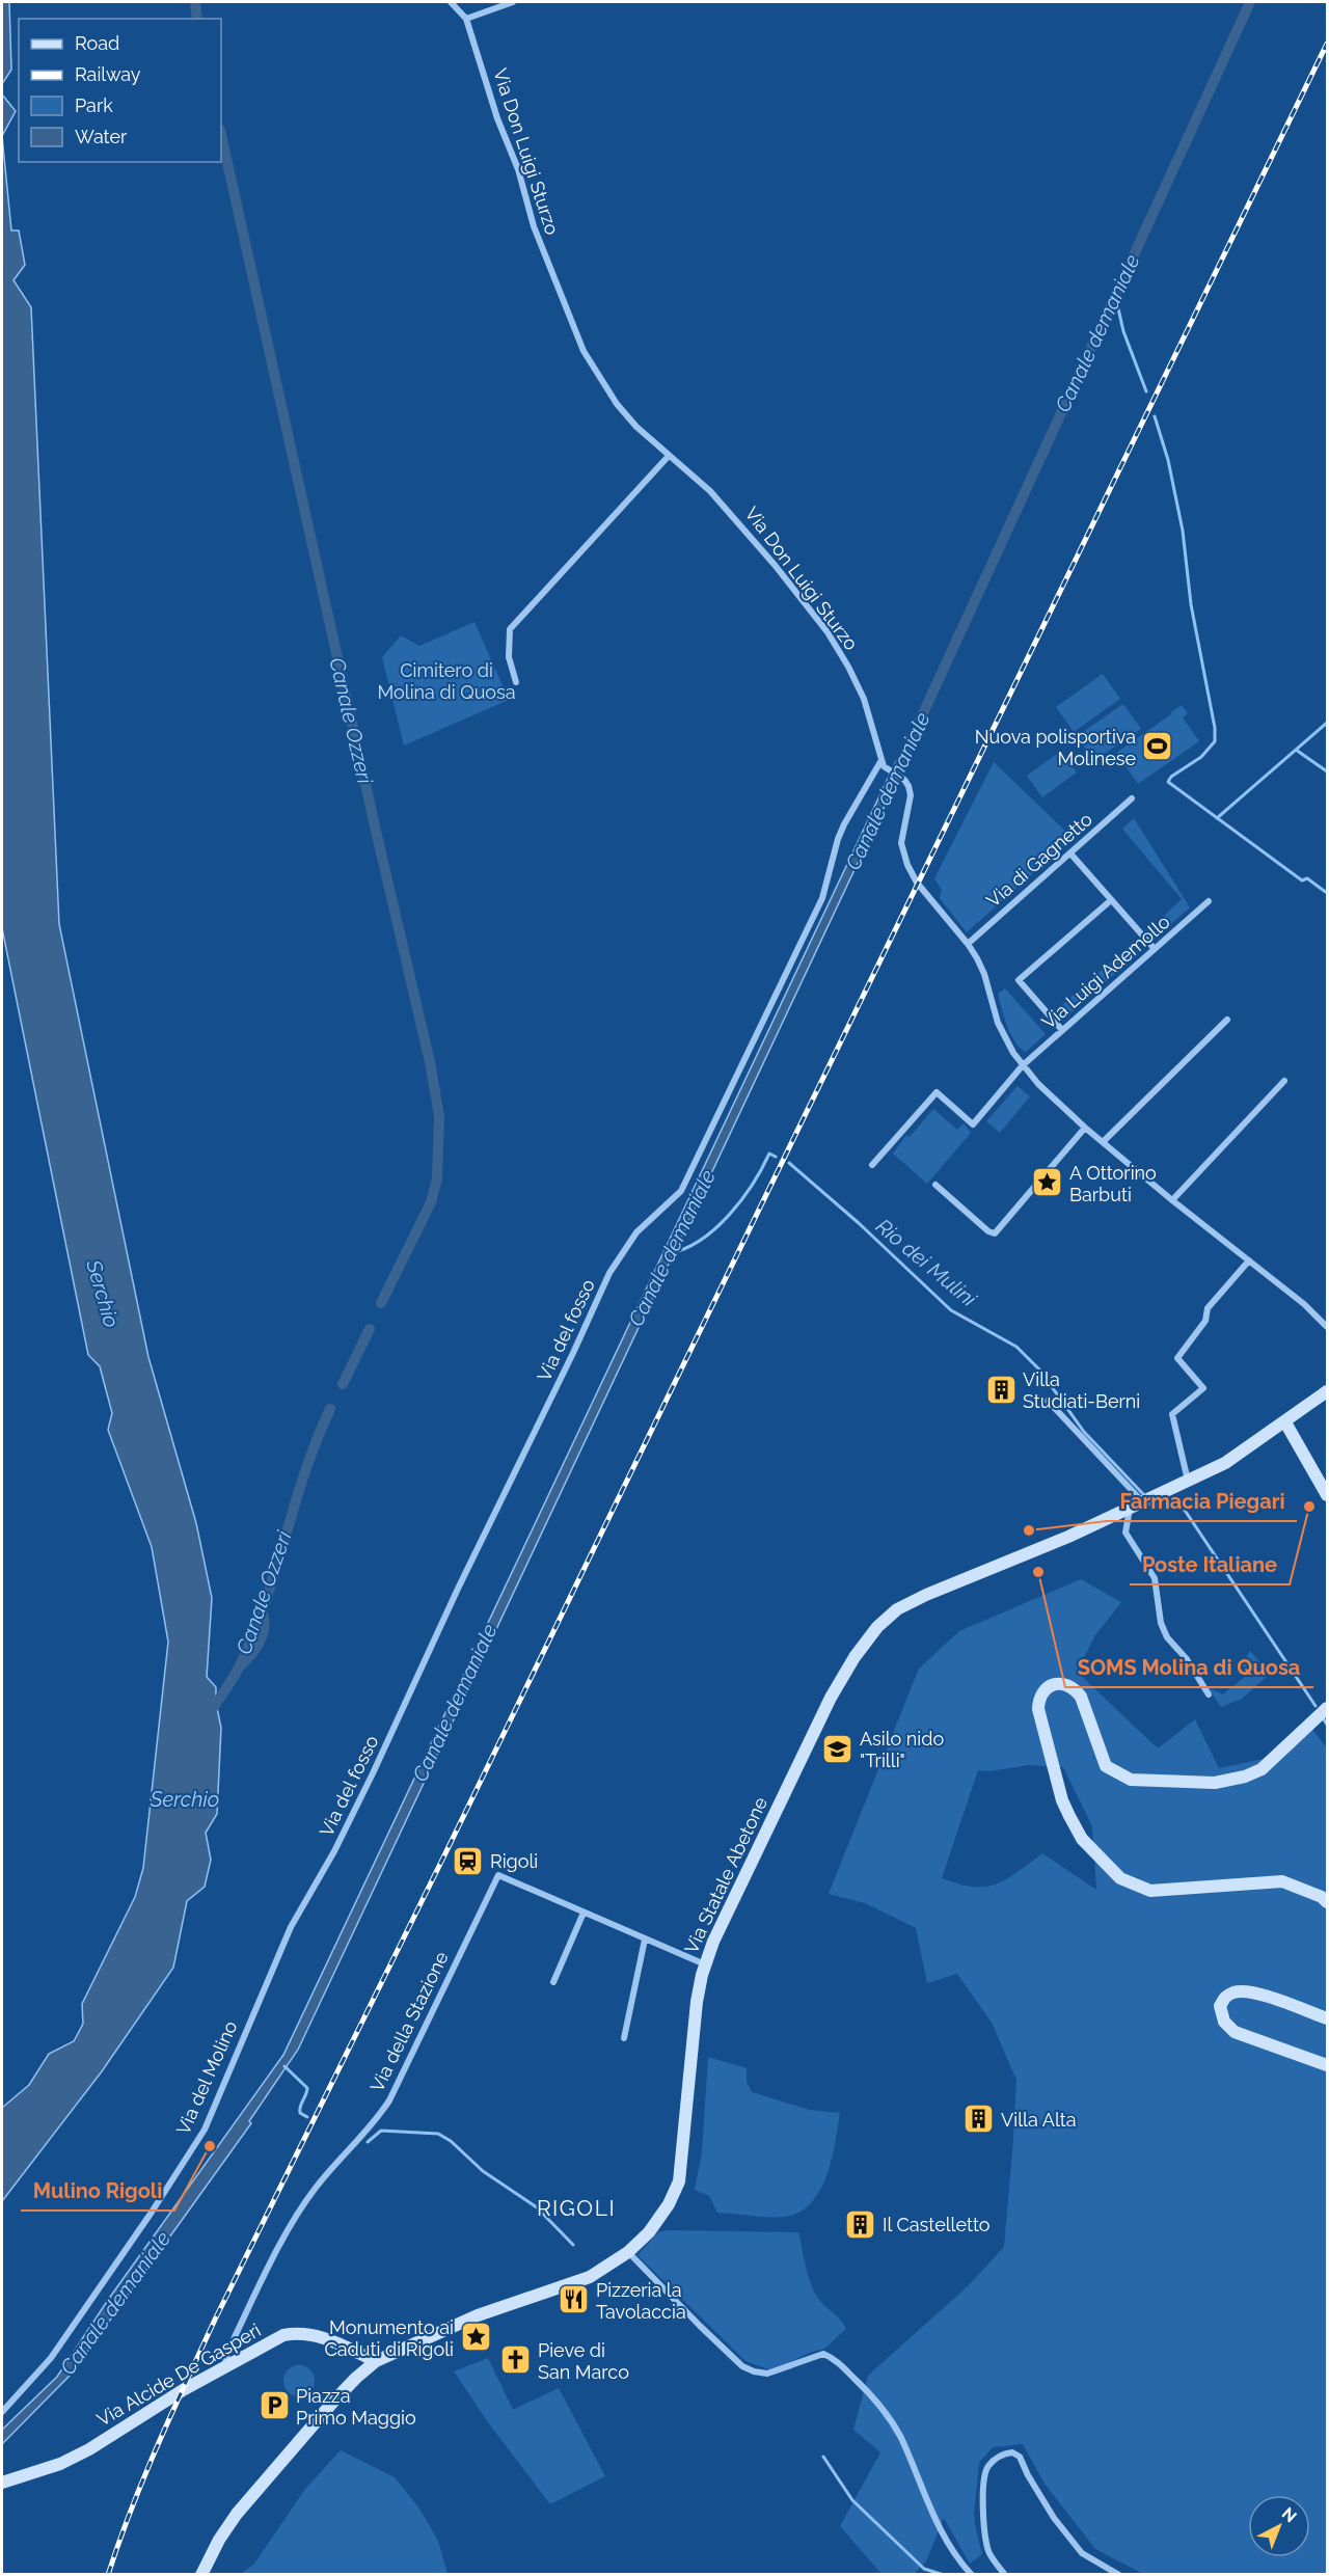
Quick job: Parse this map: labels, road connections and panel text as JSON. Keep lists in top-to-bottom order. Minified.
{"streets":{"main road":["Via Statale Abetone","Via Alcide De Gasperi"],"street":["Via Don Luigi Sturzo","Via di Gagnetto","Via Luigi Ademollo","Via del fosso","Via della Stazione","Via del Molino"]},"crossings":[["Via Don Luigi Sturzo","Via di Gagnetto"],["Via Don Luigi Sturzo","Via Luigi Ademollo"],["Via Don Luigi Sturzo","Via del fosso"],["Via del fosso","Via del Molino"],["Via Statale Abetone","Via della Stazione"],["Via Statale Abetone","Via Alcide De Gasperi"],["Via della Stazione","Via Alcide De Gasperi"]],"districts":["RIGOLI"],"water":["Canale demaniale","Canale Ozzeri","Rio dei Mulini","Serchio"],"parks":["Cimitero di Molina di Quosa"],"places":{"sports":["Nuova polisportiva Molinese"],"place":["A Ottorino Barbuti","Monumento ai Caduti di Rigoli"],"building":["Villa Studiati-Berni","Villa Alta","Il Castelletto"],"other":["Poste Italiane","Farmacia Piegari","SOMS Molina di Quosa","Mulino Rigoli"],"school or university":["Asilo nido \"Trilli\""],"station":["Rigoli"],"restaurant":["Pizzeria la Tavolaccia"],"church":["Pieve di San Marco"],"parking":["Piazza Primo Maggio"]},"legend":["Road","Railway","Park","Water"],"north":"top right"}
